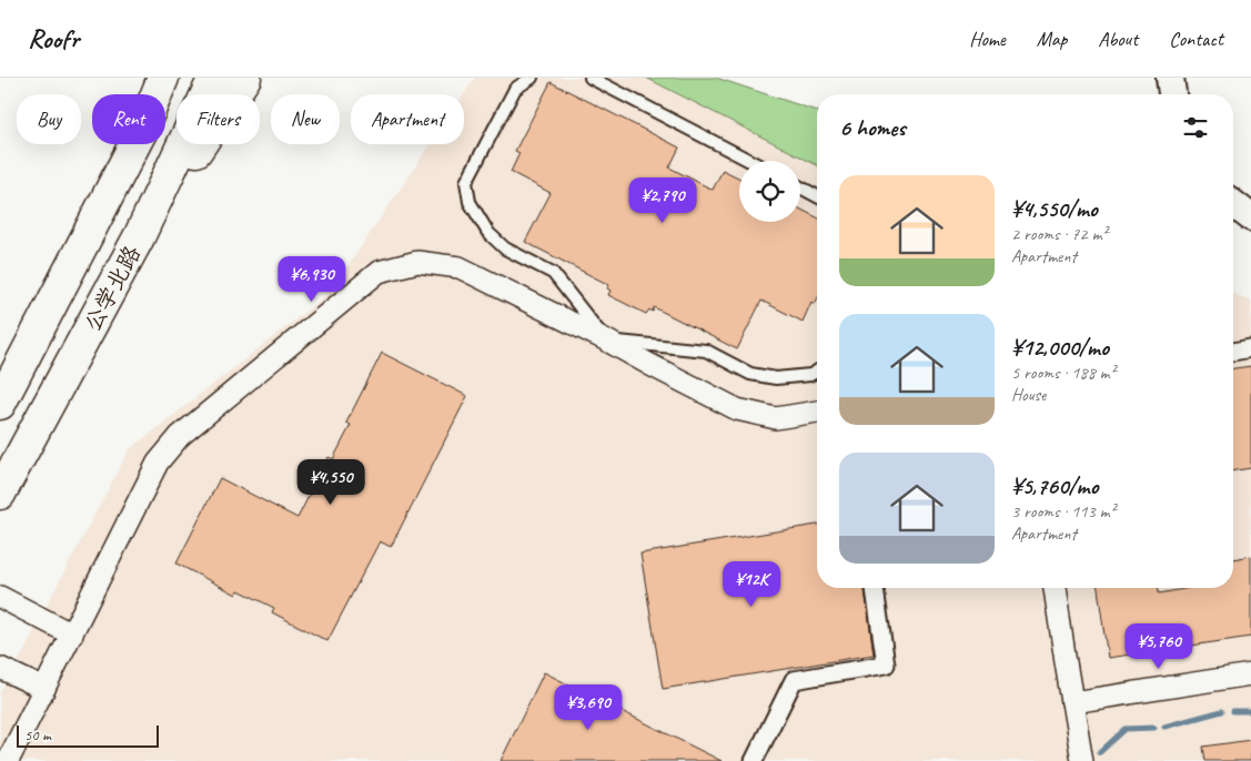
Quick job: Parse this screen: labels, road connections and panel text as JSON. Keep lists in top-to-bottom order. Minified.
{"streets":{"main road":["公学北路"]},"scale_bar":"50 m","page":{"header":"Roofr","nav":["Home","Map","About","Contact"],"chip":["Buy","Rent","Filters","New","Apartment"],"heading":"6 homes","list":[{"name":"¥4,550/mo","note":"2 rooms · 72 m² · Apartment"},{"name":"¥12,000/mo","note":"5 rooms · 188 m² · House"},{"name":"¥5,760/mo","note":"3 rooms · 113 m² · Apartment"}],"price":["¥2,790","¥6,930","¥4,550","¥12K","¥5,760","¥3,690"],"scale":"50 m"}}
